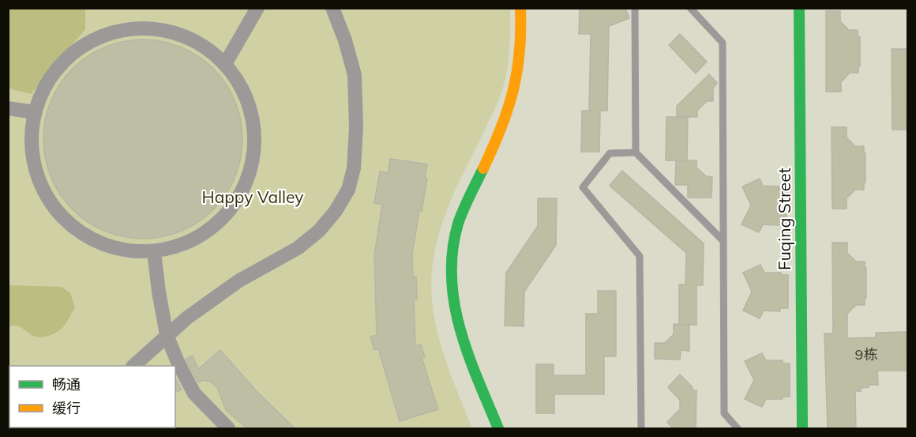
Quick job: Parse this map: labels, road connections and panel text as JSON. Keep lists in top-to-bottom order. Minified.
{"streets":{"street":["Fuqing Street"]},"parks":["Happy Valley"],"house_numbers":["9栋"],"legend":["畅通","缓行"]}
